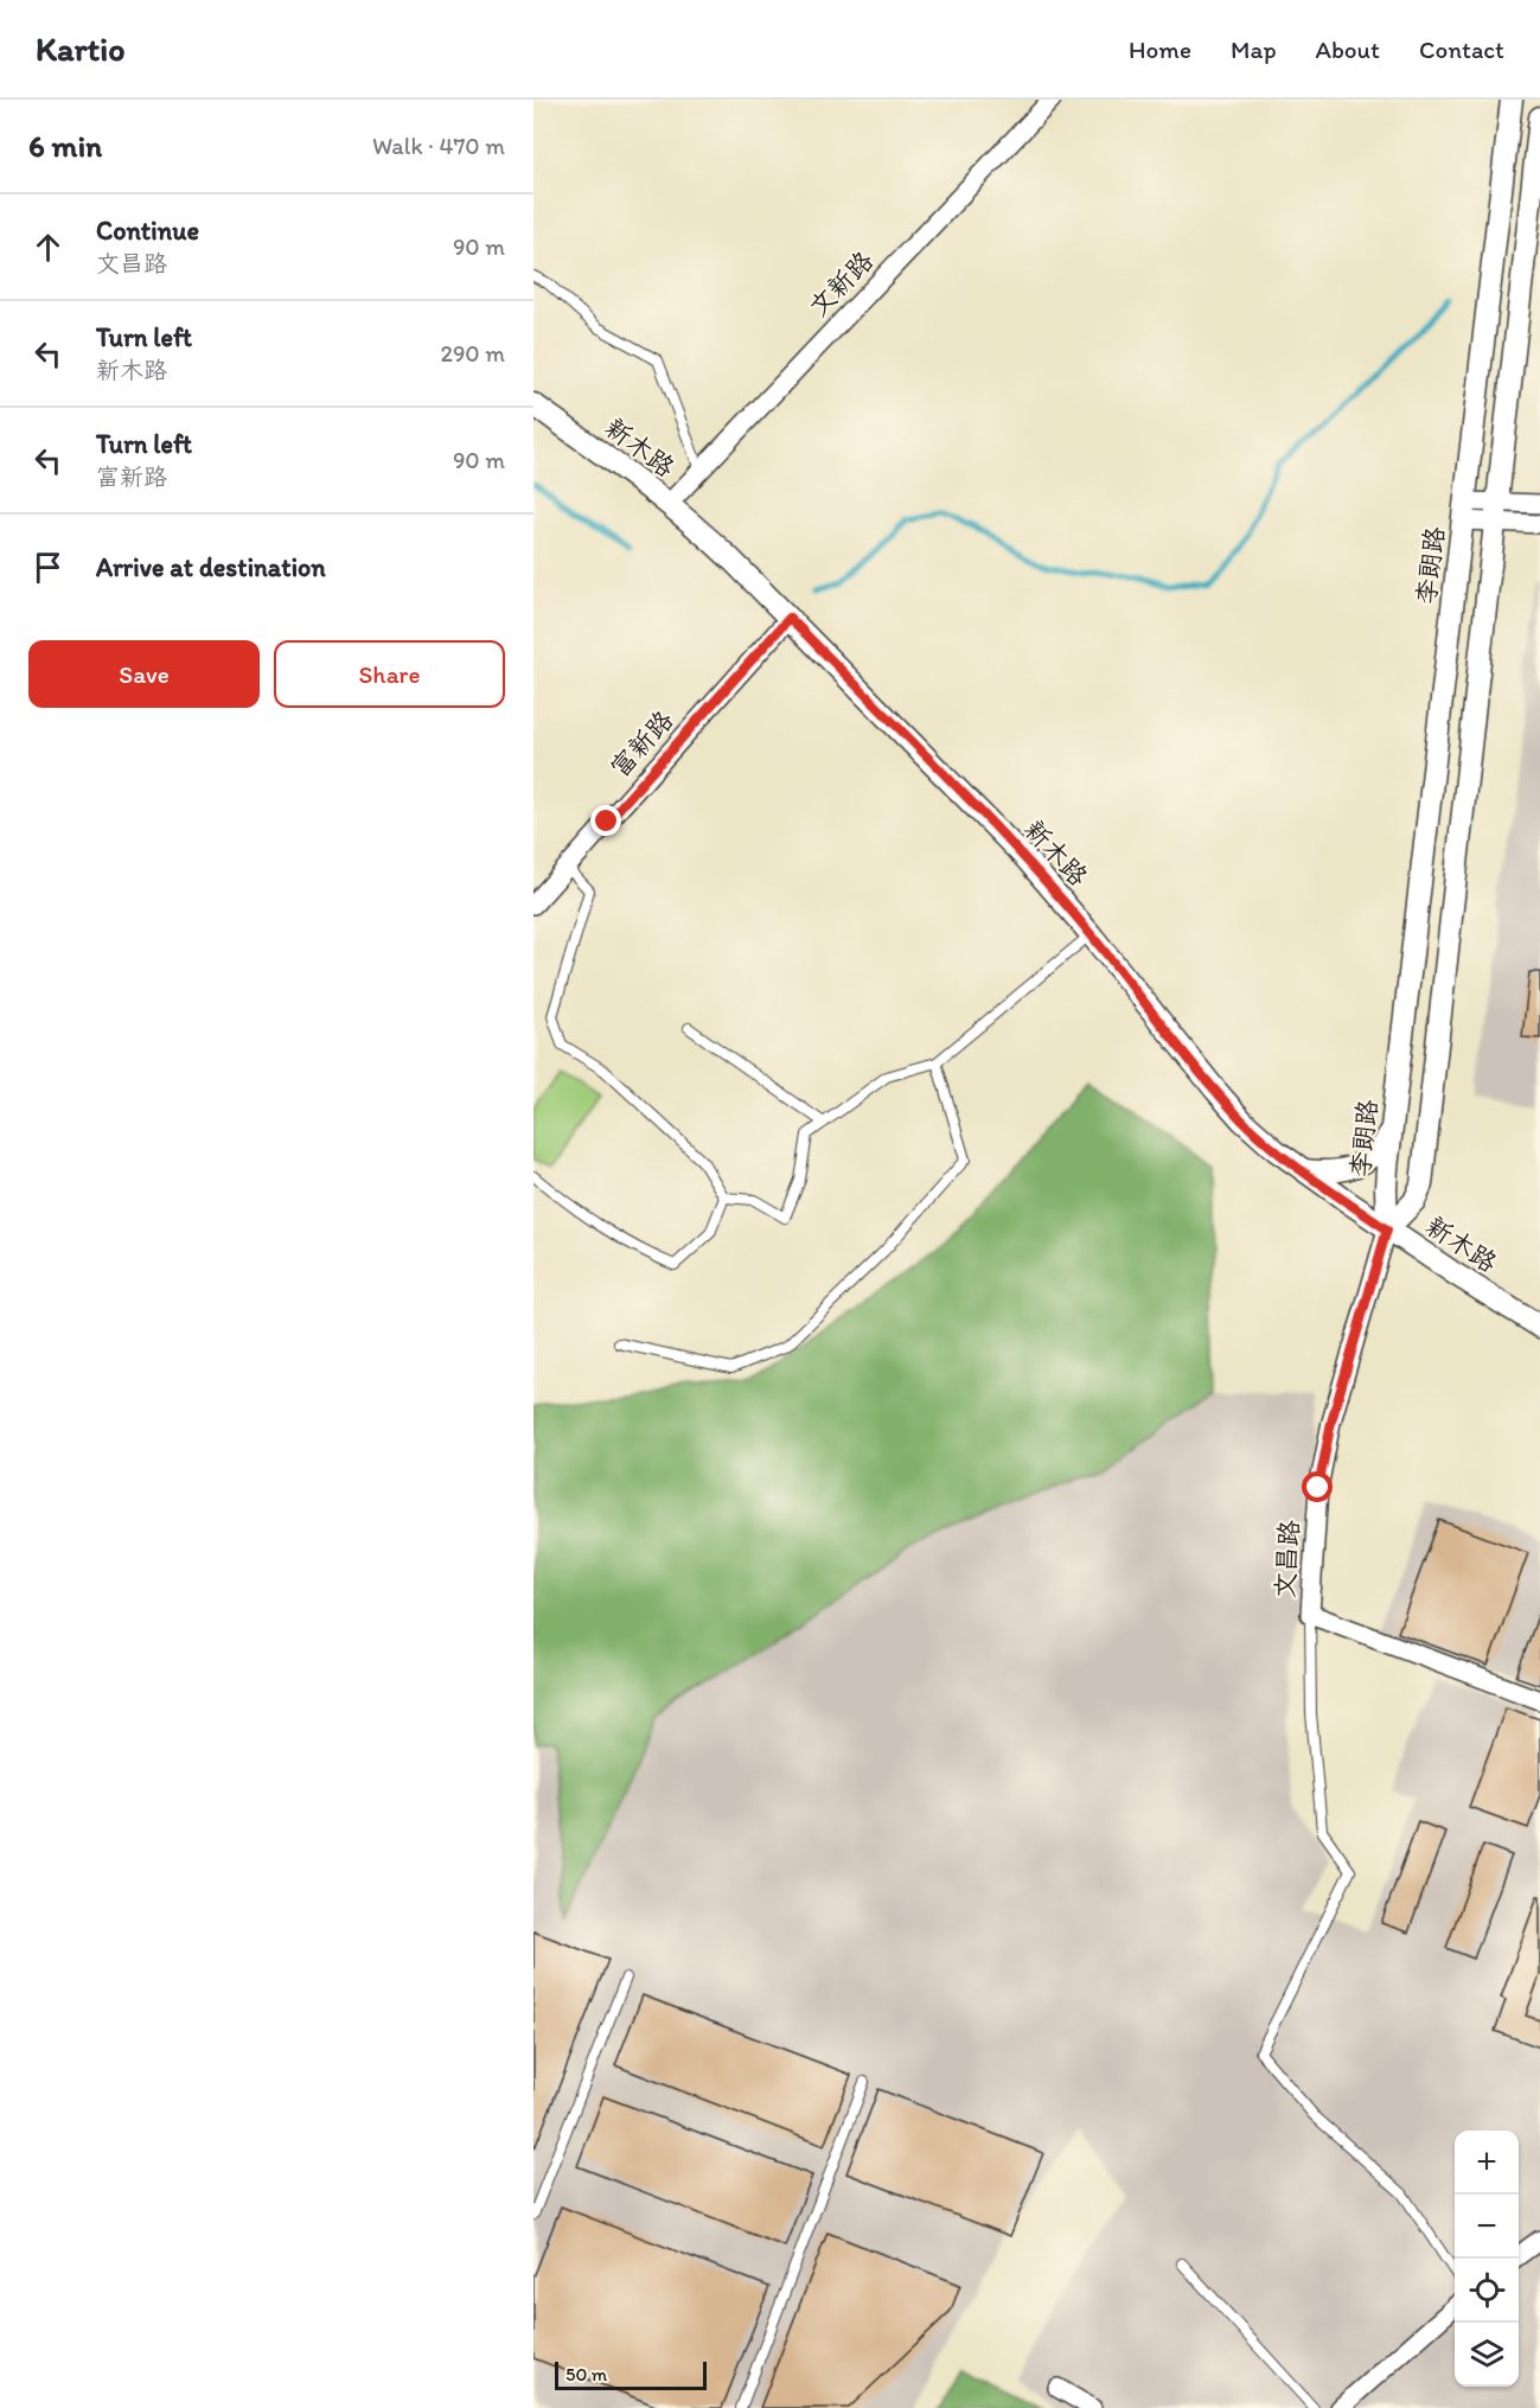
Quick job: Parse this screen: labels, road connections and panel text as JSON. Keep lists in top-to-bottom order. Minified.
{"streets":{"street":["文新路","新木路","李朗路","富新路","文昌路"]},"crossings":[["文新路","新木路"],["新木路","李朗路"],["新木路","富新路"],["新木路","文昌路"],["李朗路","文昌路"]],"scale_bar":"50 m","page":{"header":"Kartio","nav":["Home","Map","About","Contact"],"heading":["6 min","Walk · 470 m"],"list":[["Continue","文昌路","90 m"],["Turn left","新木路","290 m"],["Turn left","富新路","90 m"],"Arrive at destination"],"buttons":["Save","Share"],"map_buttons":["+","−"],"scale":"50 m"}}
